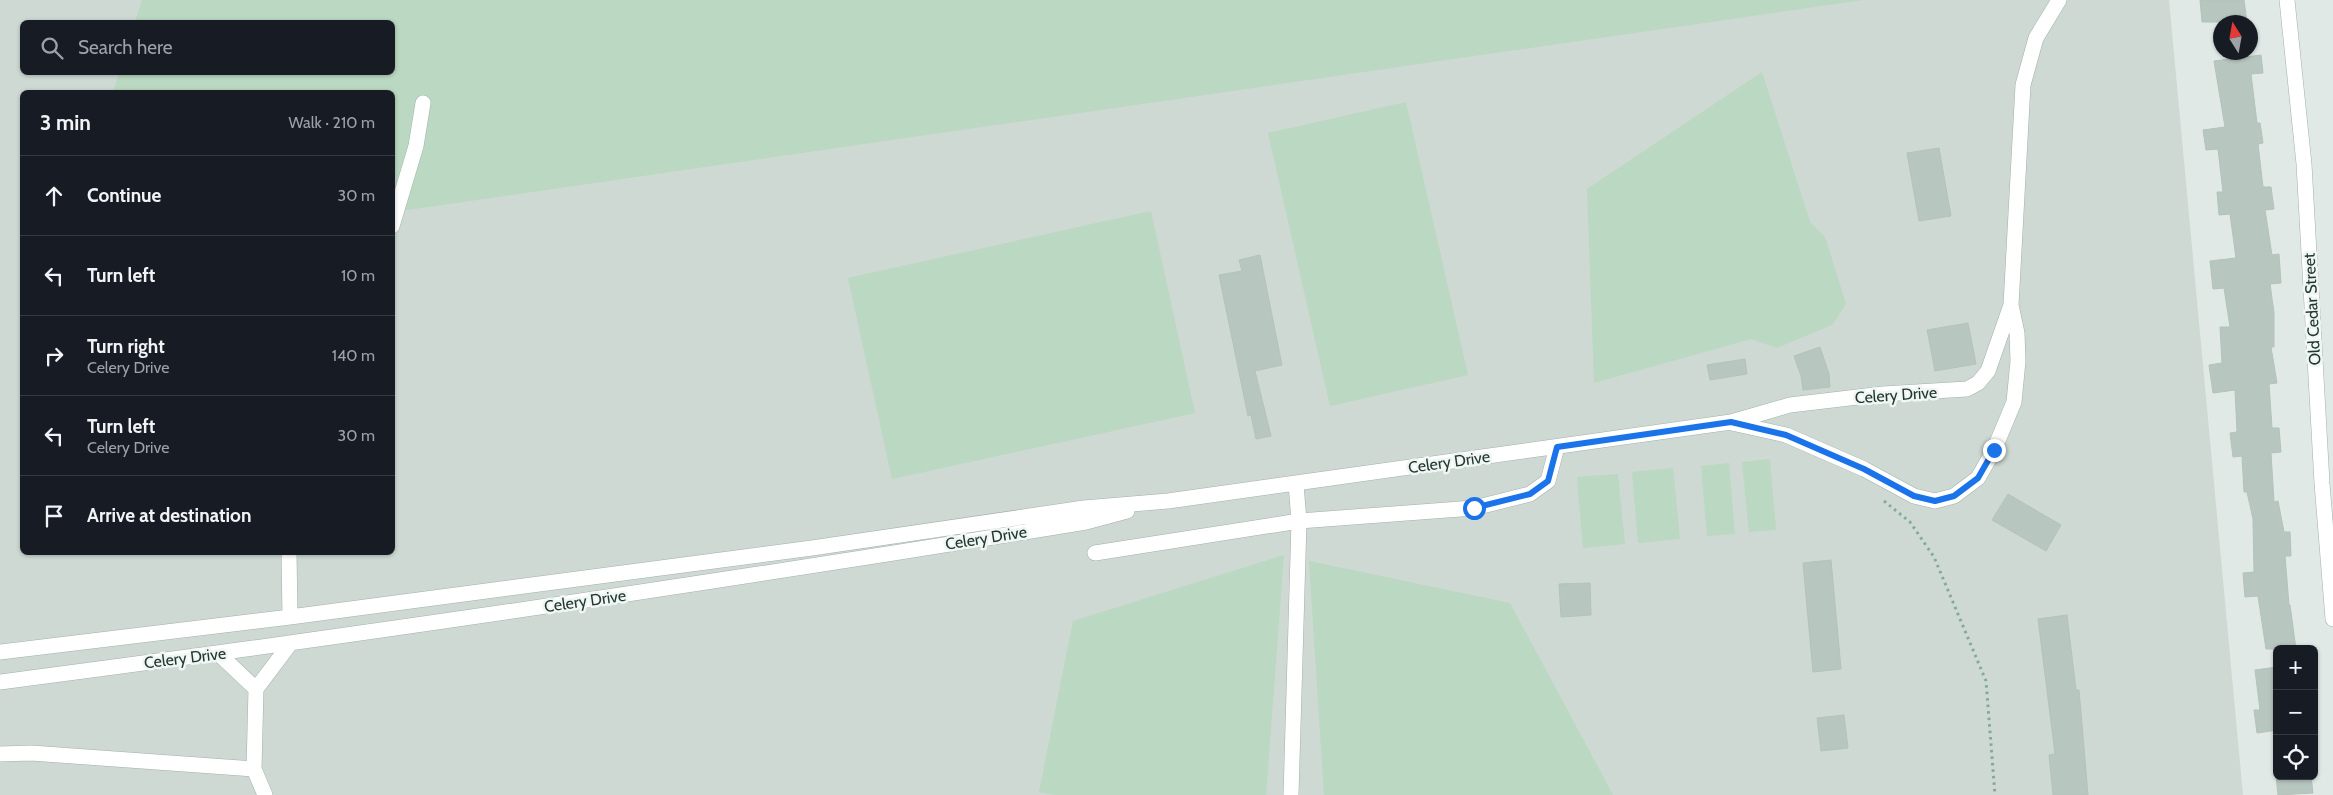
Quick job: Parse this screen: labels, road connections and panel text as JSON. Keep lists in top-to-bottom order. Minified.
{"streets":{"street":["Old Cedar Street","Celery Drive"]},"north":"top","page":{"search":"Search here","heading":["3 min","Walk · 210 m"],"list":[["Continue","30 m"],["Turn left","10 m"],["Turn right","Celery Drive","140 m"],["Turn left","Celery Drive","30 m"],"Arrive at destination"],"map_buttons":["+","−"]}}
